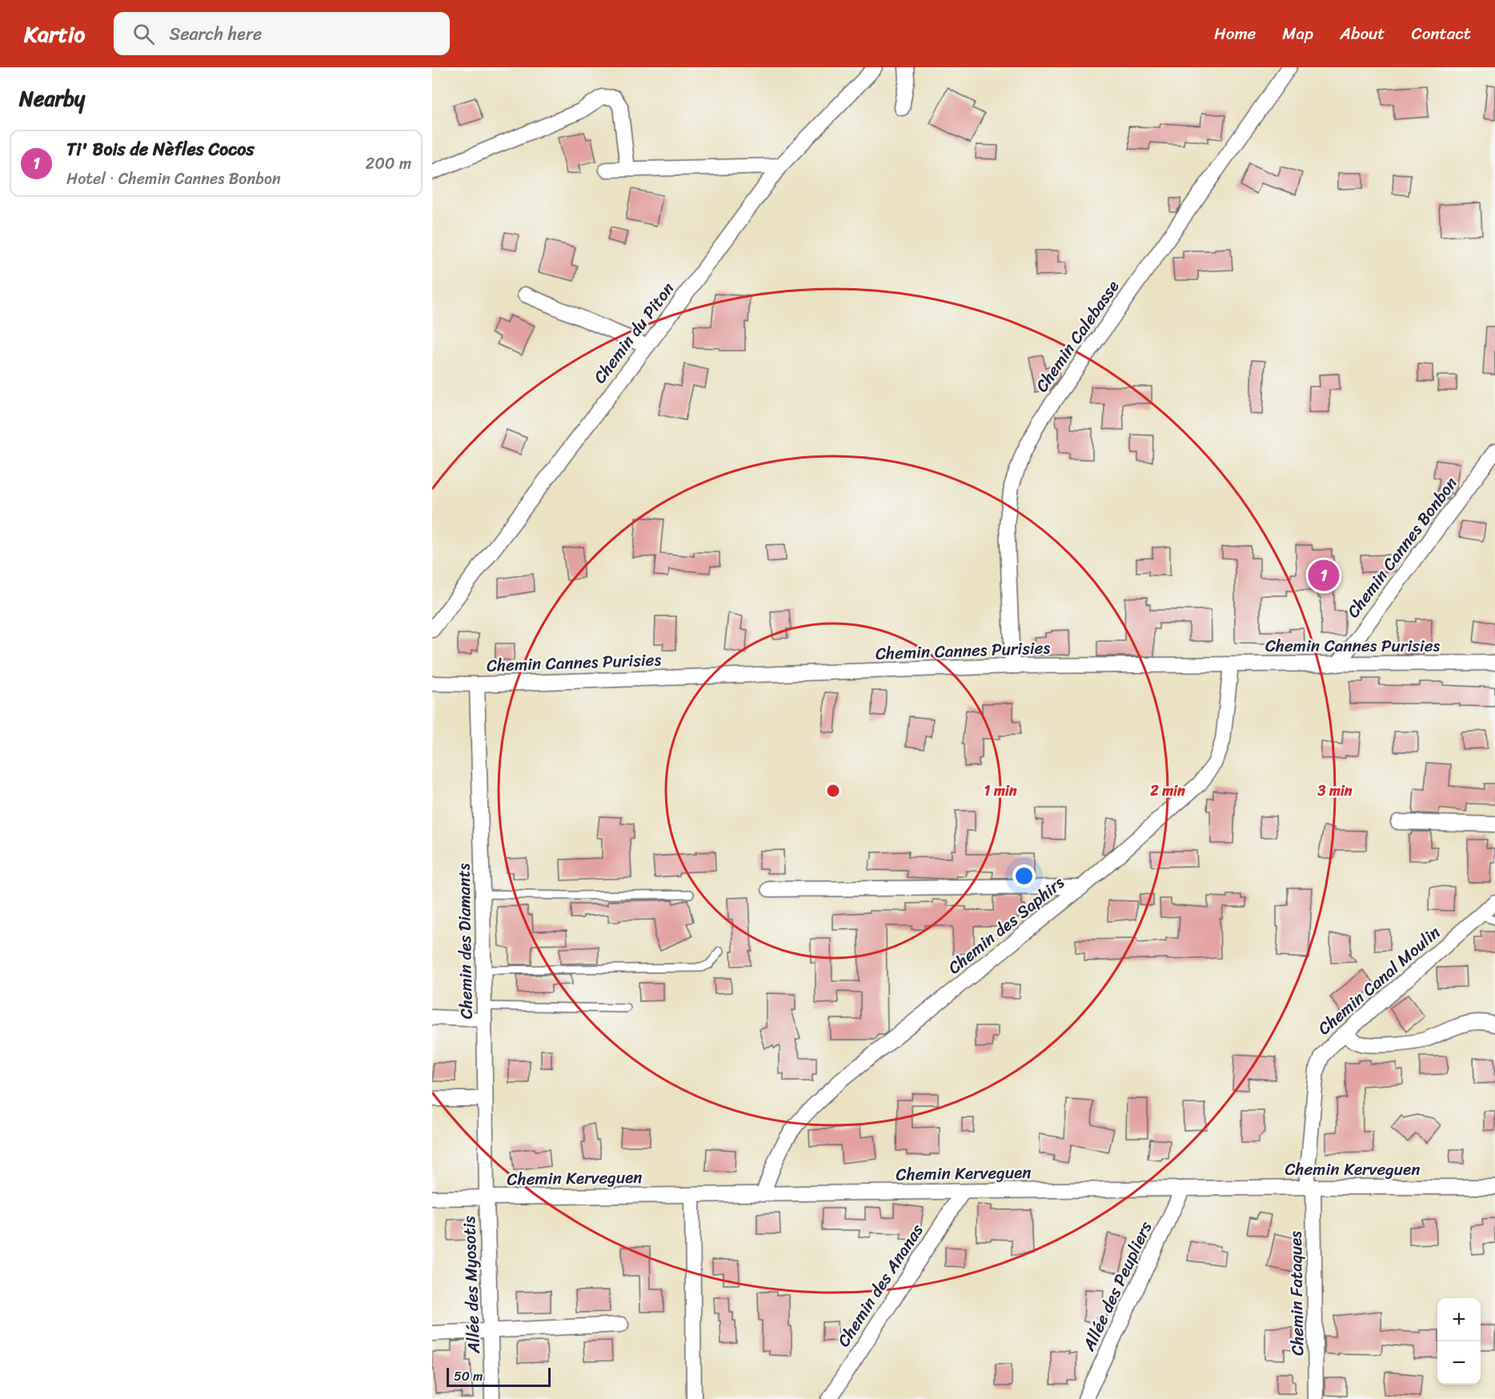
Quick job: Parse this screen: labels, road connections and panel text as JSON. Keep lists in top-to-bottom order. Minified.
{"streets":{"street":["Chemin du Piton","Chemin Calebasse","Chemin Cannes Bonbon","Chemin Cannes Purisies","Chemin des Saphirs","Chemin des Diamants","Chemin Canal Moulin","Chemin Kerveguen","Allée des Myosotis","Chemin des Ananas","Allée des Peupliers","Chemin Fataques"]},"crossings":[["Chemin Calebasse","Chemin Cannes Purisies"],["Chemin Cannes Bonbon","Chemin Cannes Purisies"],["Chemin Cannes Purisies","Chemin des Saphirs"],["Chemin Cannes Purisies","Chemin des Diamants"],["Chemin des Saphirs","Chemin Kerveguen"],["Chemin des Diamants","Chemin Kerveguen"],["Chemin des Diamants","Allée des Myosotis"],["Chemin Canal Moulin","Chemin Kerveguen"],["Chemin Canal Moulin","Chemin Fataques"],["Chemin Kerveguen","Allée des Myosotis"],["Chemin Kerveguen","Chemin des Ananas"],["Chemin Kerveguen","Allée des Peupliers"],["Chemin Kerveguen","Chemin Fataques"]],"scale_bar":"50 m","page":{"header":"Kartio","search":"Search here","nav":["Home","Map","About","Contact"],"heading":"Nearby","list":[{"mark":"1","name":"Ti' Bois de Nèfles Cocos","note":"Hotel · Chemin Cannes Bonbon","value":"200 m"}],"pins":"1","map_buttons":["+","−"],"scale":"50 m"},"rings":["1 min","2 min","3 min"]}
